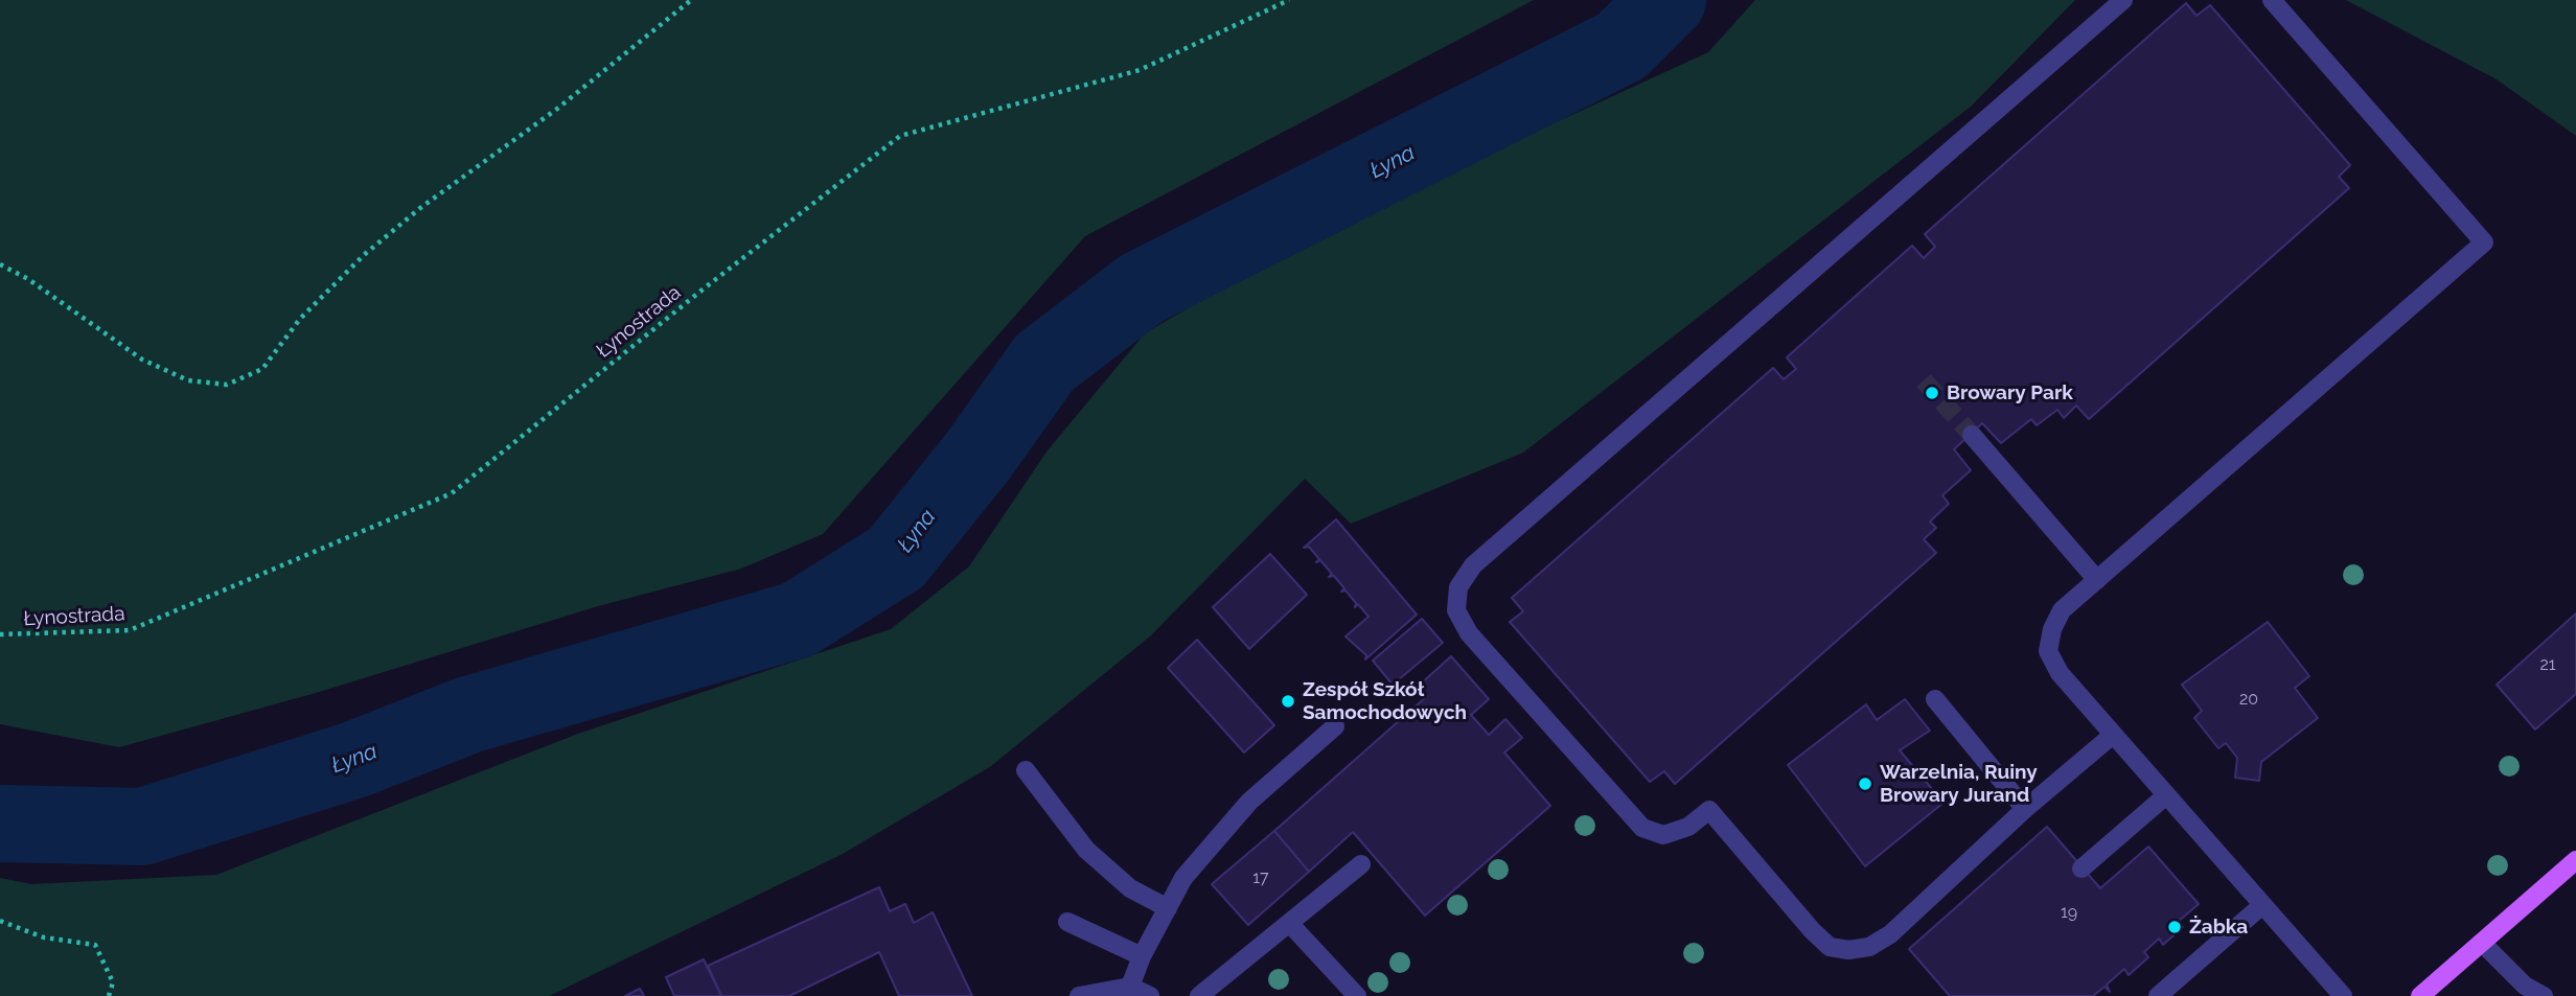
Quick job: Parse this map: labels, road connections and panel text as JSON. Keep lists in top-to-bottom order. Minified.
{"streets":{"path":["Łynostrada"]},"water":["Łyna"],"places":["Browary Park","Zespół Szkół Samochodowych","Warzelnia, Ruiny Browary Jurand","Żabka"],"house_numbers":["21","20","17","19"]}
